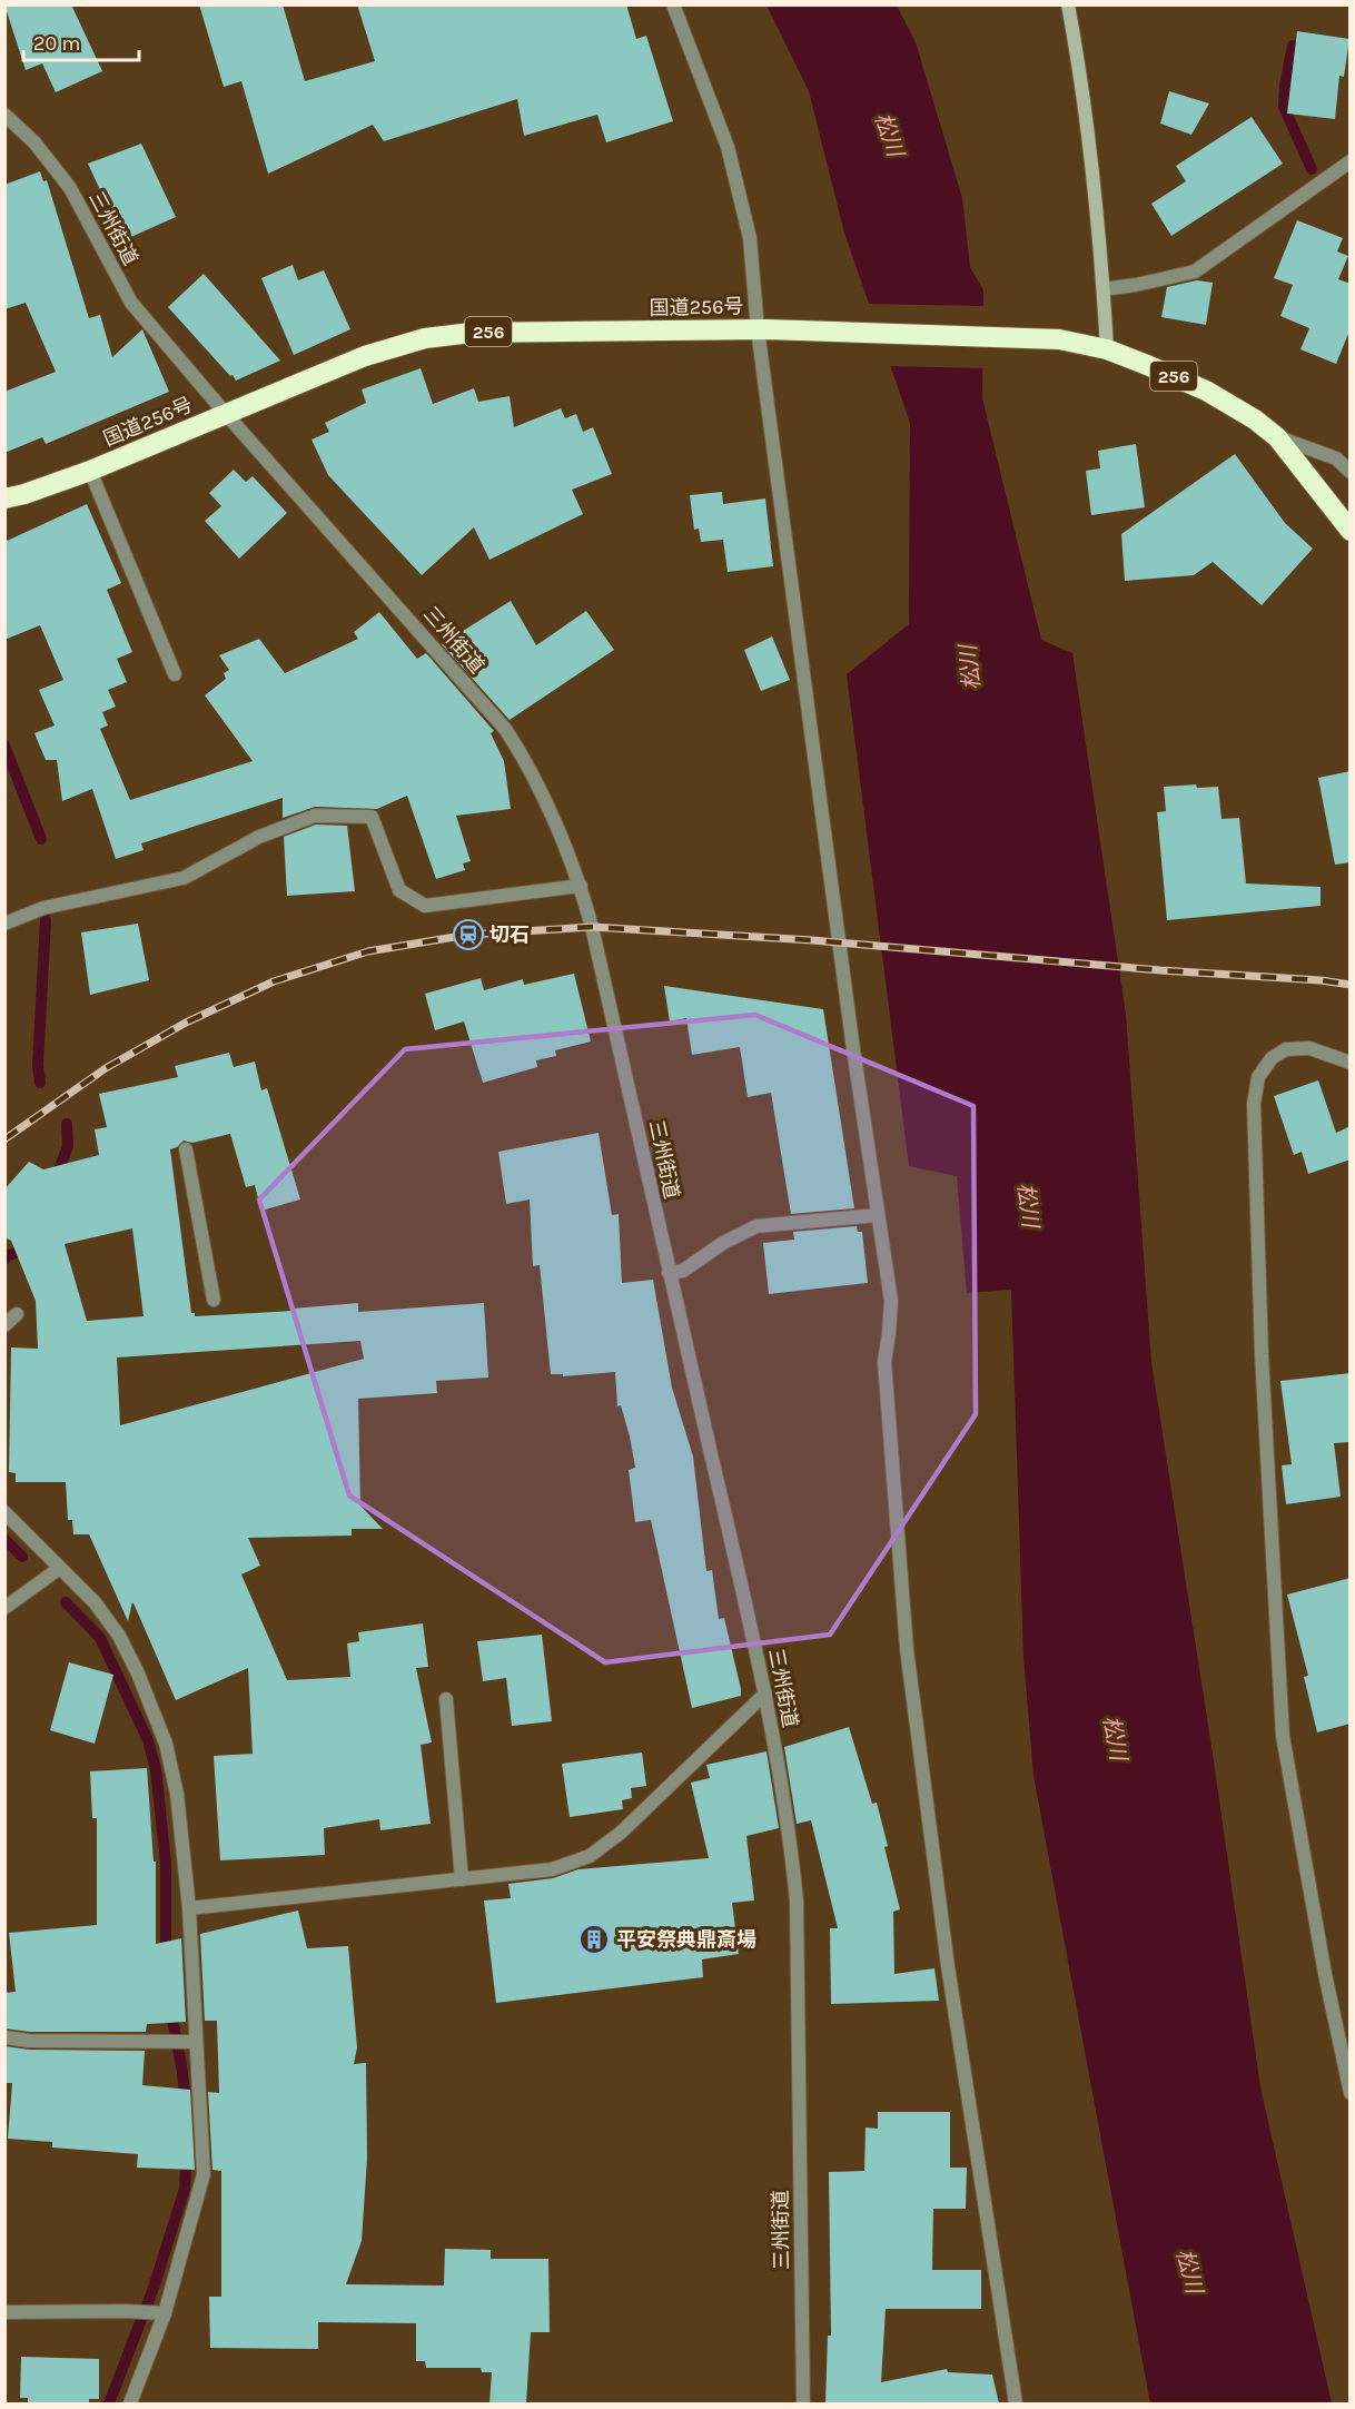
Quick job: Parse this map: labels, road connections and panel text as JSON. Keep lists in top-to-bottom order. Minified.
{"streets":{"highway":["国道256号","256"],"street":["三州街道"]},"crossings":[["三州街道","国道256号"]],"water":["松川"],"places":{"station":["切石"],"building":["平安祭典鼎斎場"]},"scale_bar":"20 m"}
